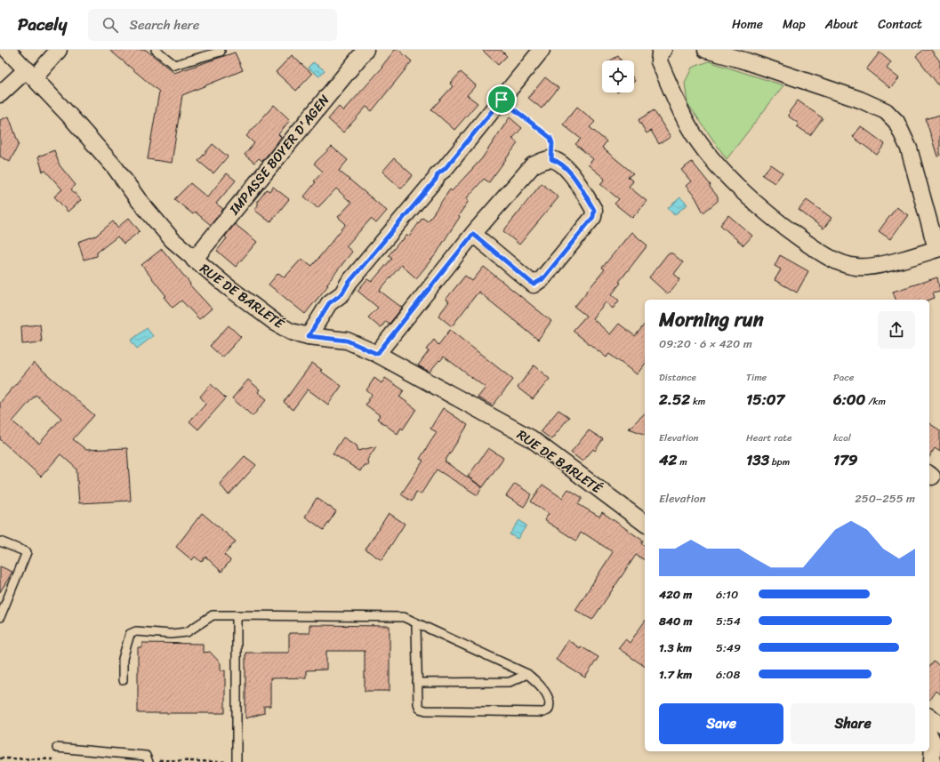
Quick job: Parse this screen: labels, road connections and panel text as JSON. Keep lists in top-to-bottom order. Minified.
{"streets":{"street":["IMPASSE BOYER D'AGEN","RUE DE BARLETÉ"]},"crossings":[["IMPASSE BOYER D'AGEN","RUE DE BARLETÉ"]],"page":{"header":"Pacely","search":"Search here","nav":["Home","Map","About","Contact"],"heading":["Morning run","09:20 · 6 × 420 m"],"stats":[["Distance","2.52 km"],["Time","15:07"],["Pace","6:00 /km"],["Elevation","42 m"],["Heart rate","133 bpm"],["kcal","179"]],"chart":["Elevation","250–255 m"],"list":[{"name":"420 m","note":"6:10"},{"name":"840 m","note":"5:54"},{"name":"1.3 km","note":"5:49"},{"name":"1.7 km","note":"6:08"}],"buttons":["Save","Share"]}}
